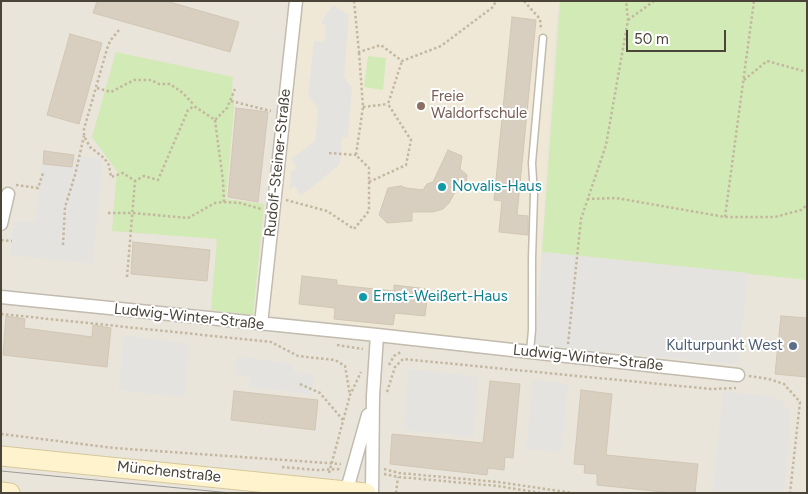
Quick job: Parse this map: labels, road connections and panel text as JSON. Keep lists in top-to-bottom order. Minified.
{"streets":{"main road":["Münchenstraße"],"street":["Rudolf-Steiner-Straße","Ludwig-Winter-Straße"]},"crossings":[["Rudolf-Steiner-Straße","Ludwig-Winter-Straße"]],"places":["Freie Waldorfschule","Novalis-Haus","Ernst-Weißert-Haus","Kulturpunkt West"],"scale_bar":"50 m"}
